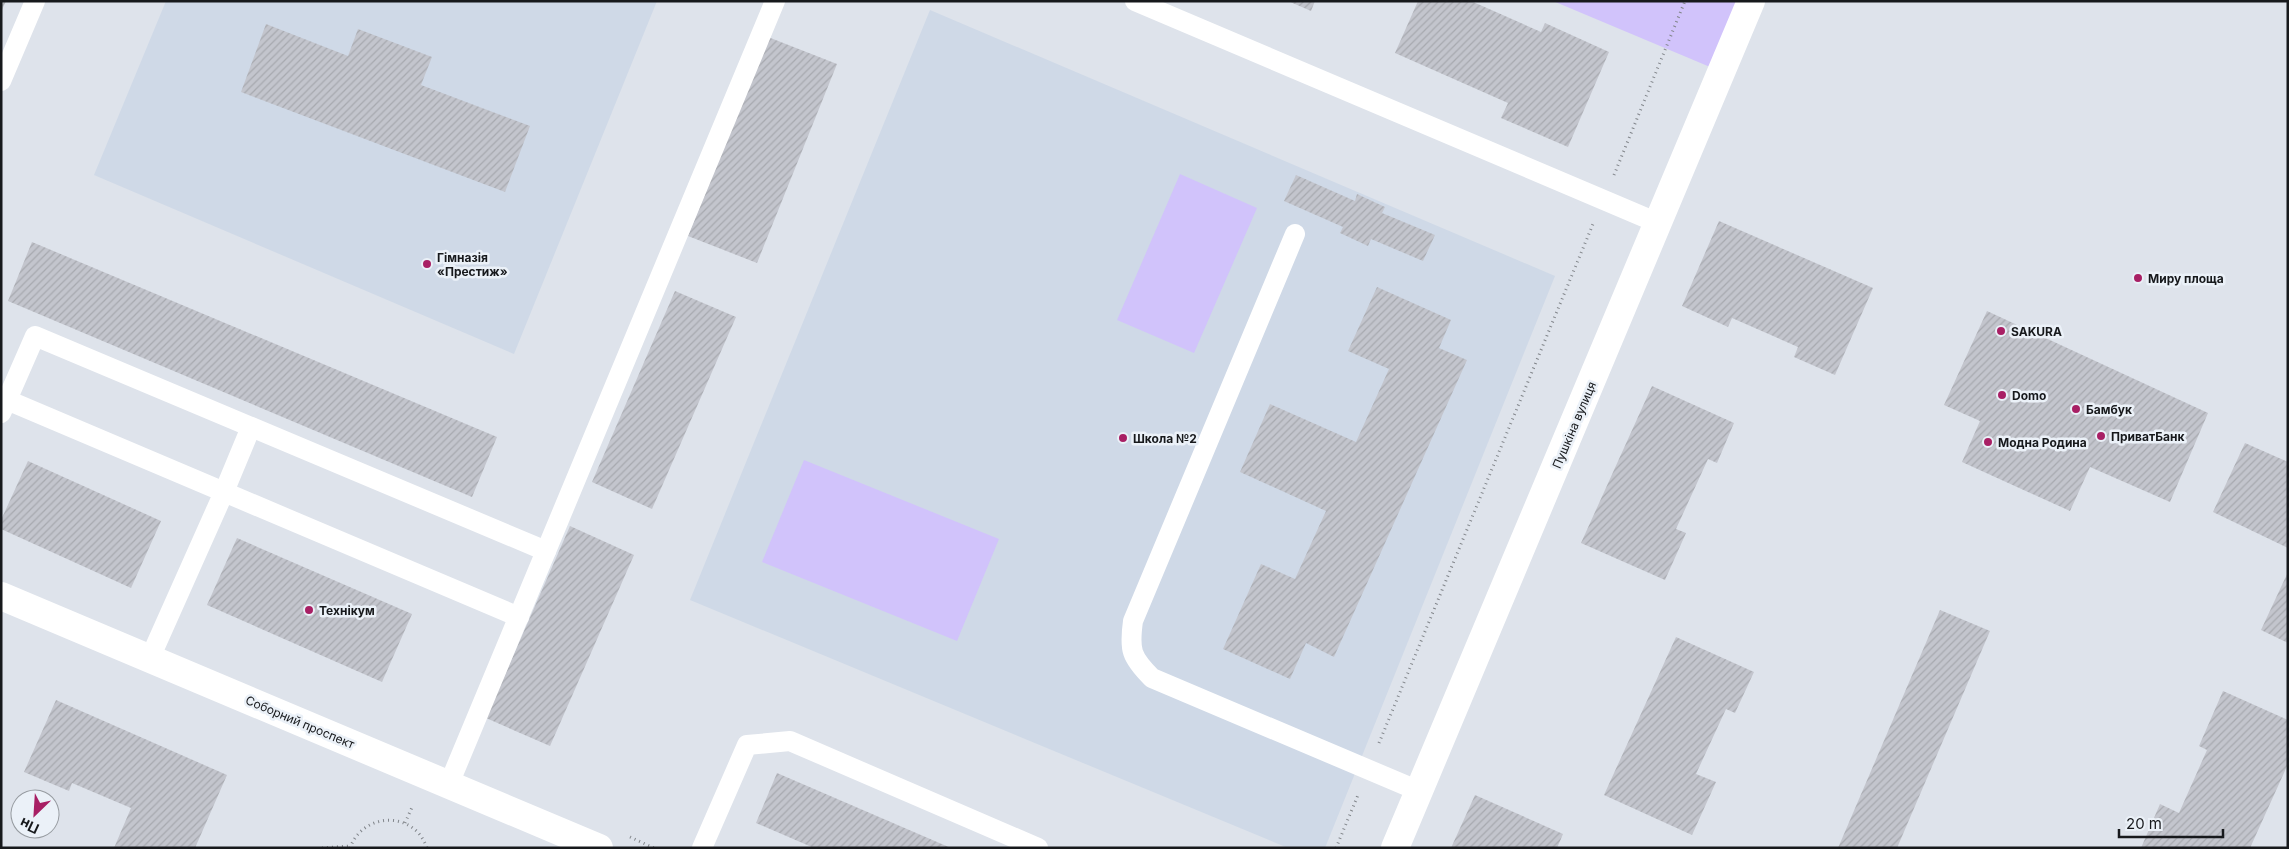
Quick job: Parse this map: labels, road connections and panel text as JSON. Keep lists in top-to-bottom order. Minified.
{"streets":{"street":["Пушкіна вулиця","Соборний проспект"]},"places":["Гімназія «Престиж»","Миру площа","SAKURA","Domo","Бамбук","ПриватБанк","Школа №2","Модна Родина","Технікум"],"scale_bar":"20 m","north":"bottom left"}
